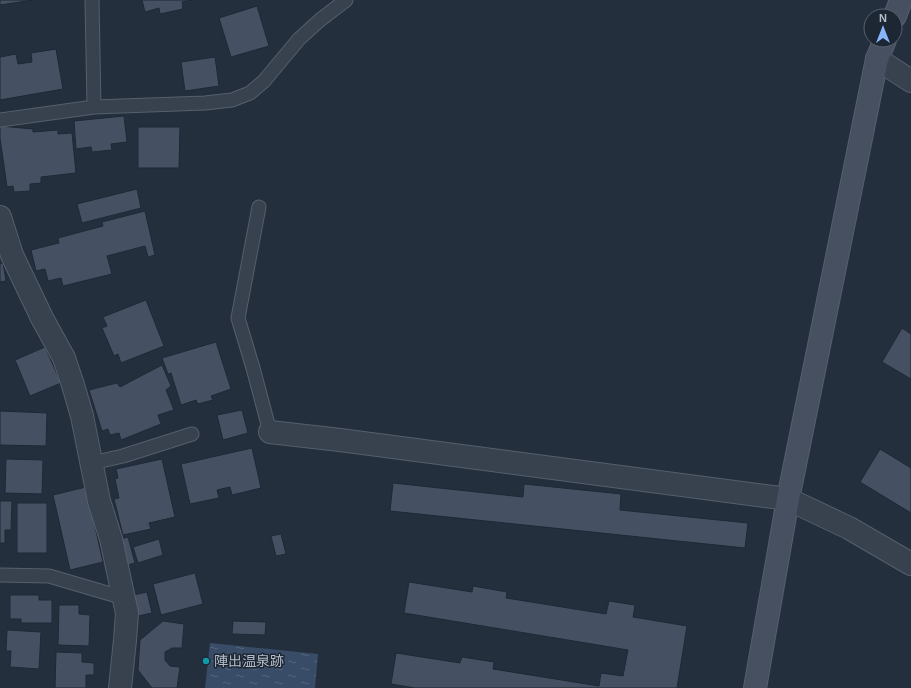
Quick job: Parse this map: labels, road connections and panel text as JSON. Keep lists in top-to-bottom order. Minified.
{"places":["陣出温泉跡"],"north":"top"}
